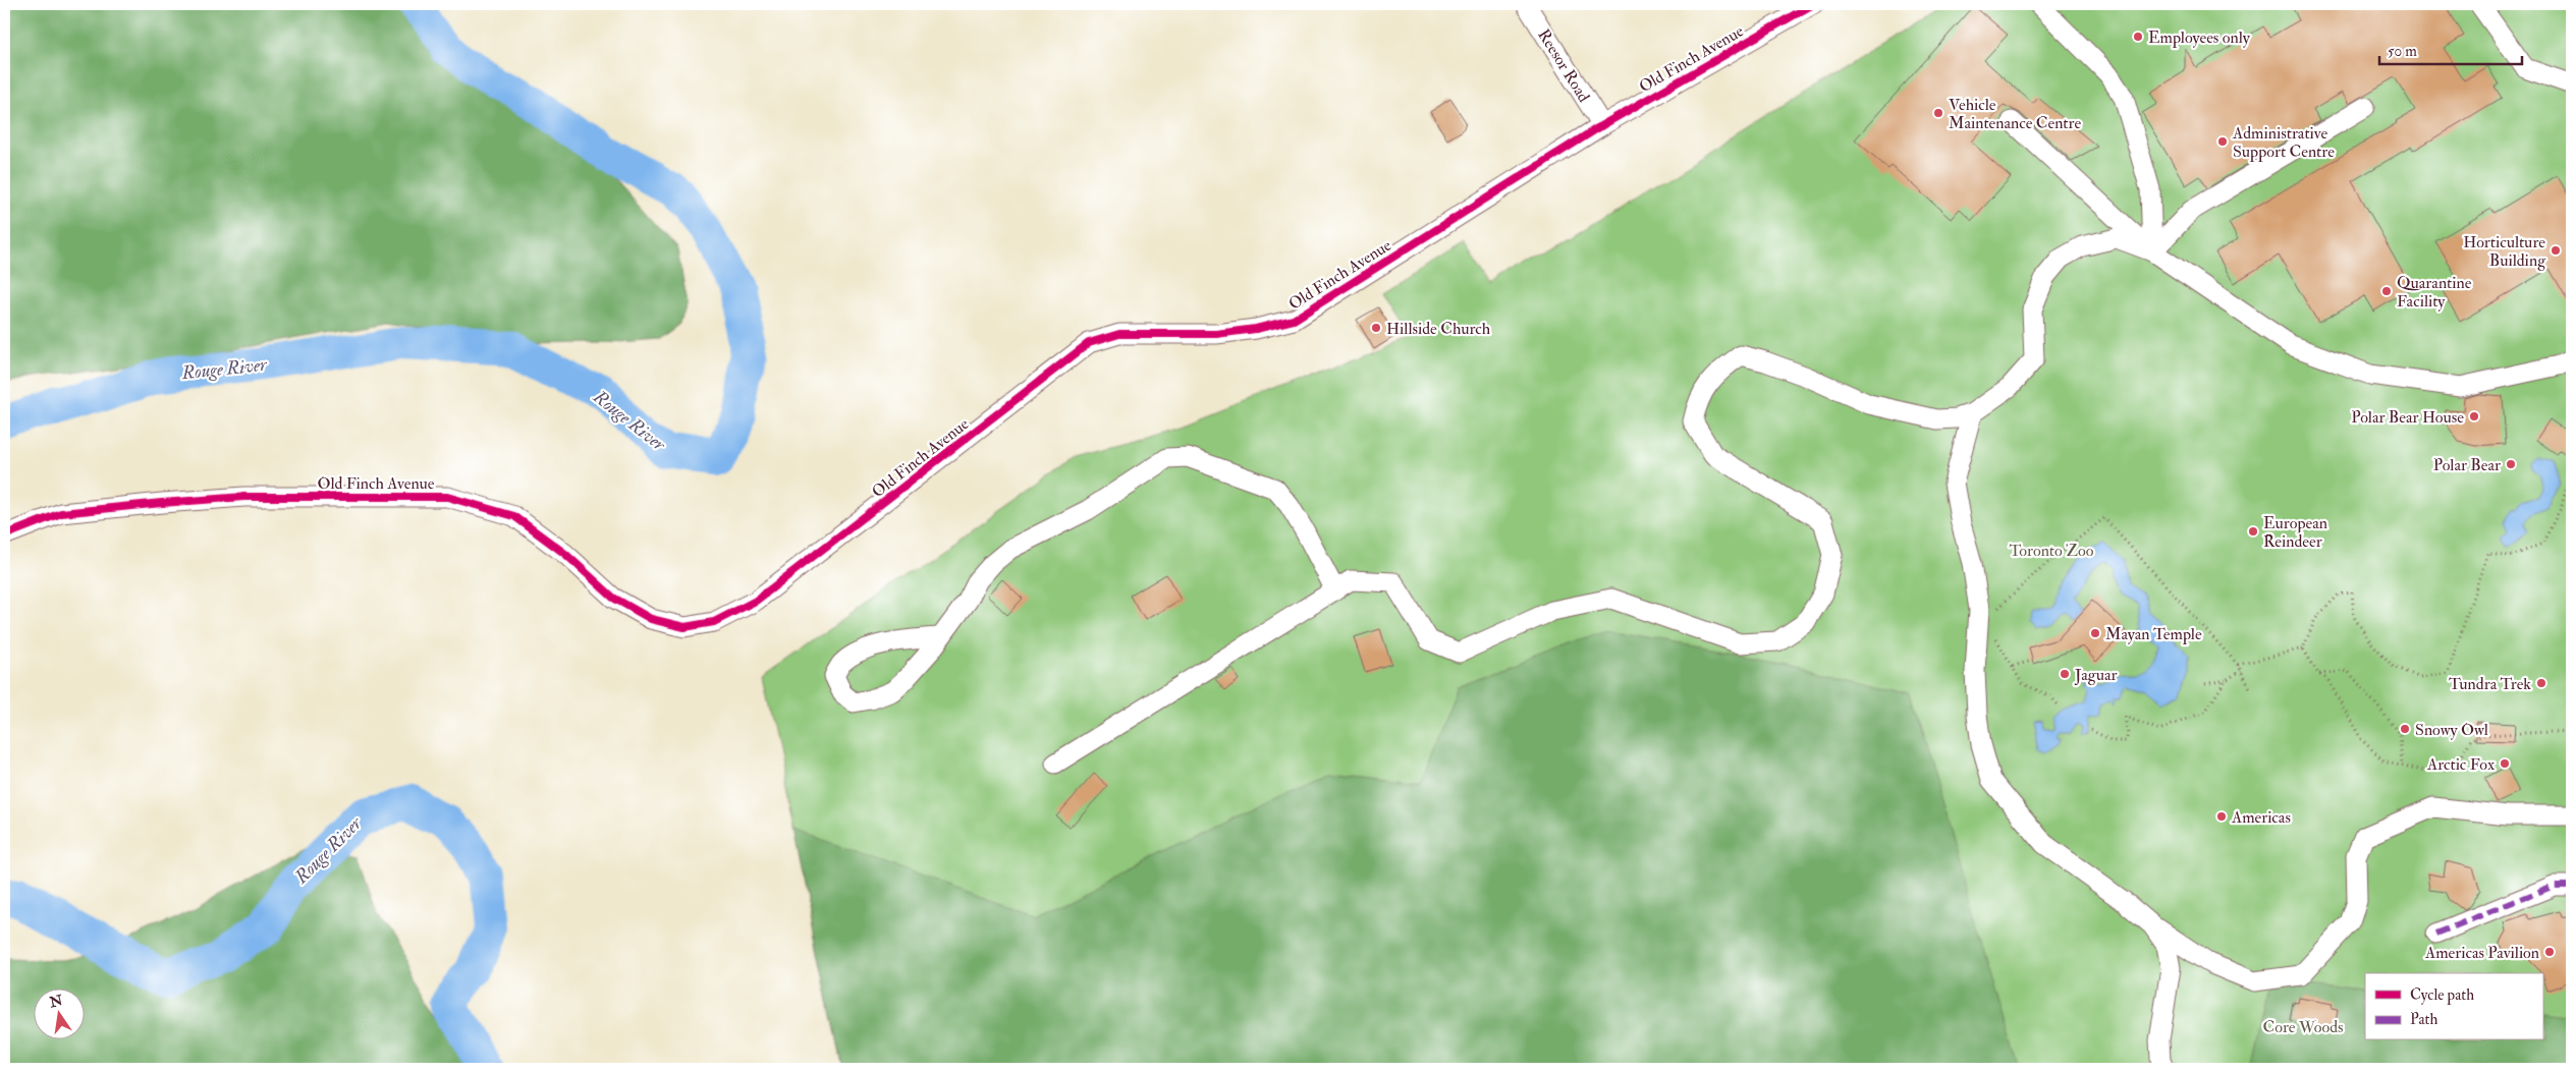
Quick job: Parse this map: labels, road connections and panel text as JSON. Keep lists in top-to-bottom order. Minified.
{"streets":{"street":["Old Finch Avenue","Reesor Road"]},"crossings":[["Old Finch Avenue","Reesor Road"]],"water":["Rouge River"],"parks":["Toronto Zoo","Core Woods"],"places":["Employees only","Vehicle Maintenance Centre","Administrative Support Centre","Horticulture Building","Quarantine Facility","Hillside Church","Polar Bear House","Polar Bear","European Reindeer","Mayan Temple","Jaguar","Tundra Trek","Snowy Owl","Arctic Fox","Americas","Americas Pavilion"],"legend":["Cycle path","Path"],"scale_bar":"50 m","north":"top"}
